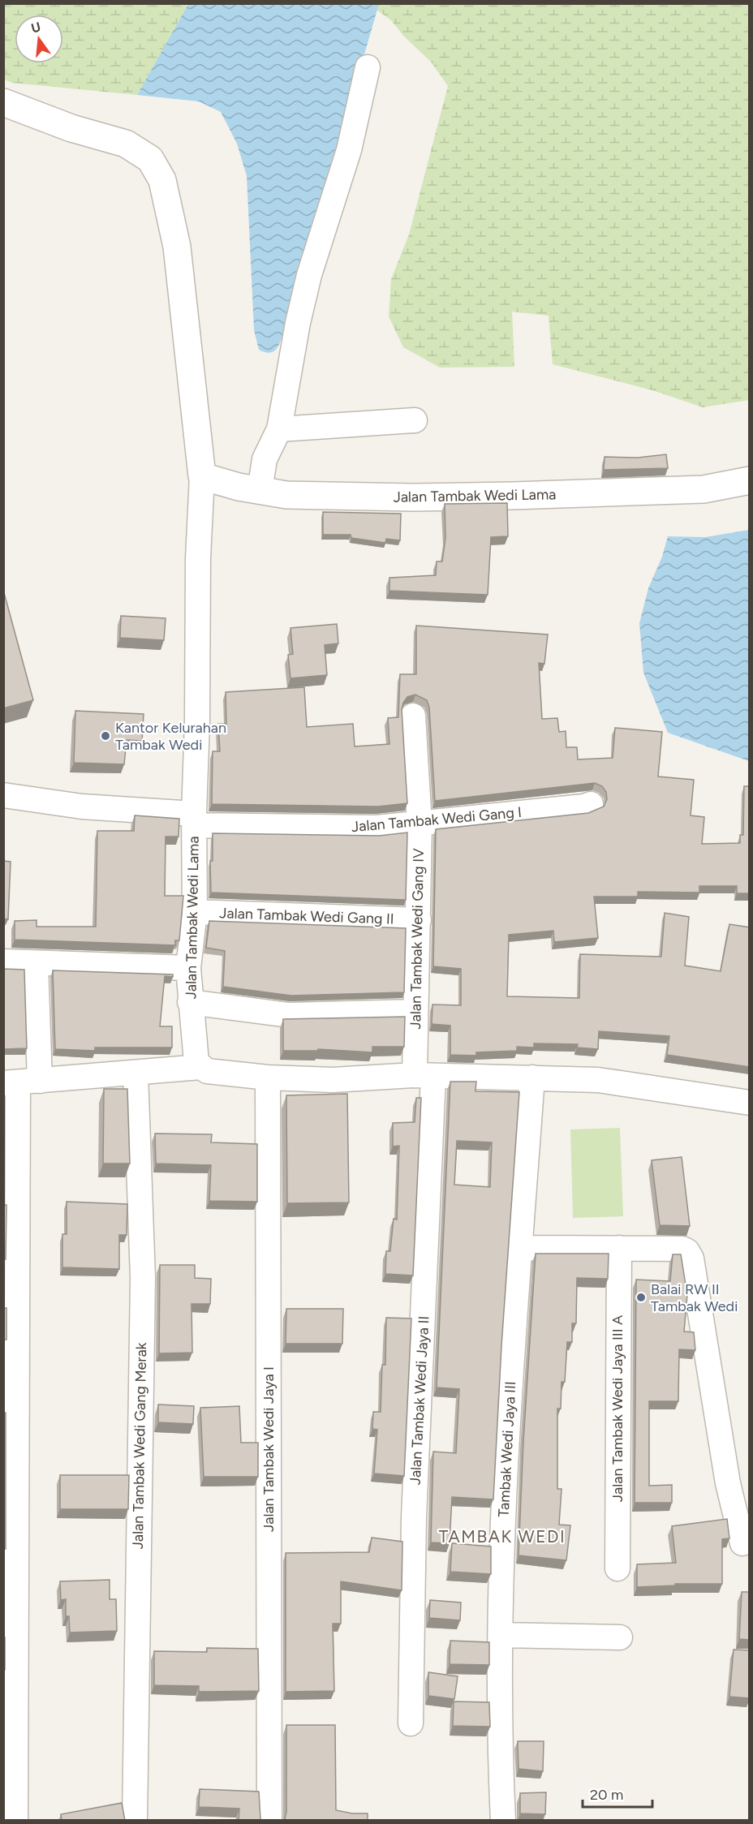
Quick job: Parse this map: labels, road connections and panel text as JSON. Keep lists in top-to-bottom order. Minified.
{"streets":{"street":["Jalan Tambak Wedi Lama","Jalan Tambak Wedi Gang I","Jalan Tambak Wedi Gang II","Jalan Tambak Wedi Gang IV","Jalan Tambak Wedi Jaya II","Jalan Tambak Wedi Jaya III A","Jalan Tambak Wedi Gang Merak","Jalan Tambak Wedi Jaya I","Tambak Wedi Jaya III"]},"crossings":[["Jalan Tambak Wedi Lama","Jalan Tambak Wedi Gang I"],["Jalan Tambak Wedi Lama","Jalan Tambak Wedi Gang II"],["Jalan Tambak Wedi Gang I","Jalan Tambak Wedi Gang IV"],["Jalan Tambak Wedi Gang II","Jalan Tambak Wedi Gang IV"],["Jalan Tambak Wedi Gang IV","Jalan Tambak Wedi Jaya II"]],"districts":["TAMBAK WEDI"],"places":["Kantor Kelurahan Tambak Wedi","Balai RW II Tambak Wedi"],"scale_bar":"20 m","north":"top"}
